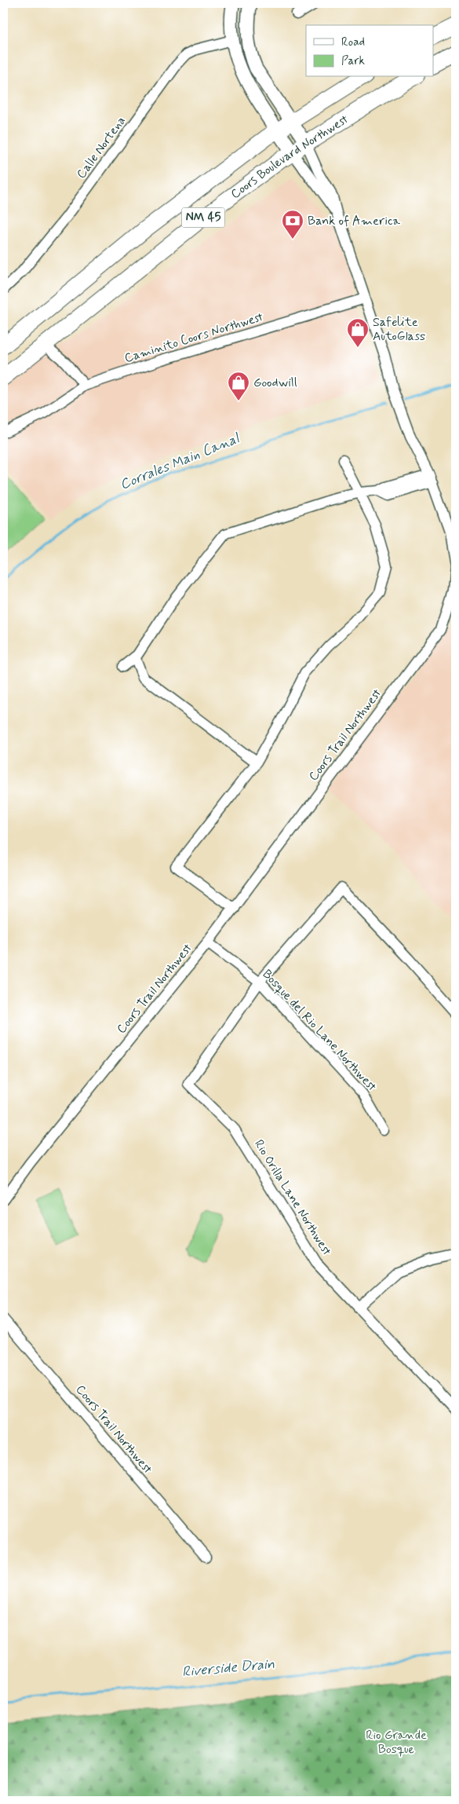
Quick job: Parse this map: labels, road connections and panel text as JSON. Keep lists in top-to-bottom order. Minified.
{"streets":{"main road":["Coors Boulevard Northwest","NM 45"],"street":["Calle Nortena","Caminito Coors Northwest","Coors Trail Northwest","Bosque del Rio Lane Northwest","Rio Orilla Lane Northwest"]},"crossings":[["Caminito Coors Northwest","Coors Trail Northwest"],["Coors Trail Northwest","Bosque del Rio Lane Northwest"],["Bosque del Rio Lane Northwest","Rio Orilla Lane Northwest"]],"water":["Corrales Main Canal","Riverside Drain"],"parks":["Rio Grande Bosque"],"places":{"bank":["Bank of America"],"shop":["Safelite AutoGlass","Goodwill"]},"legend":["Road","Park"]}
